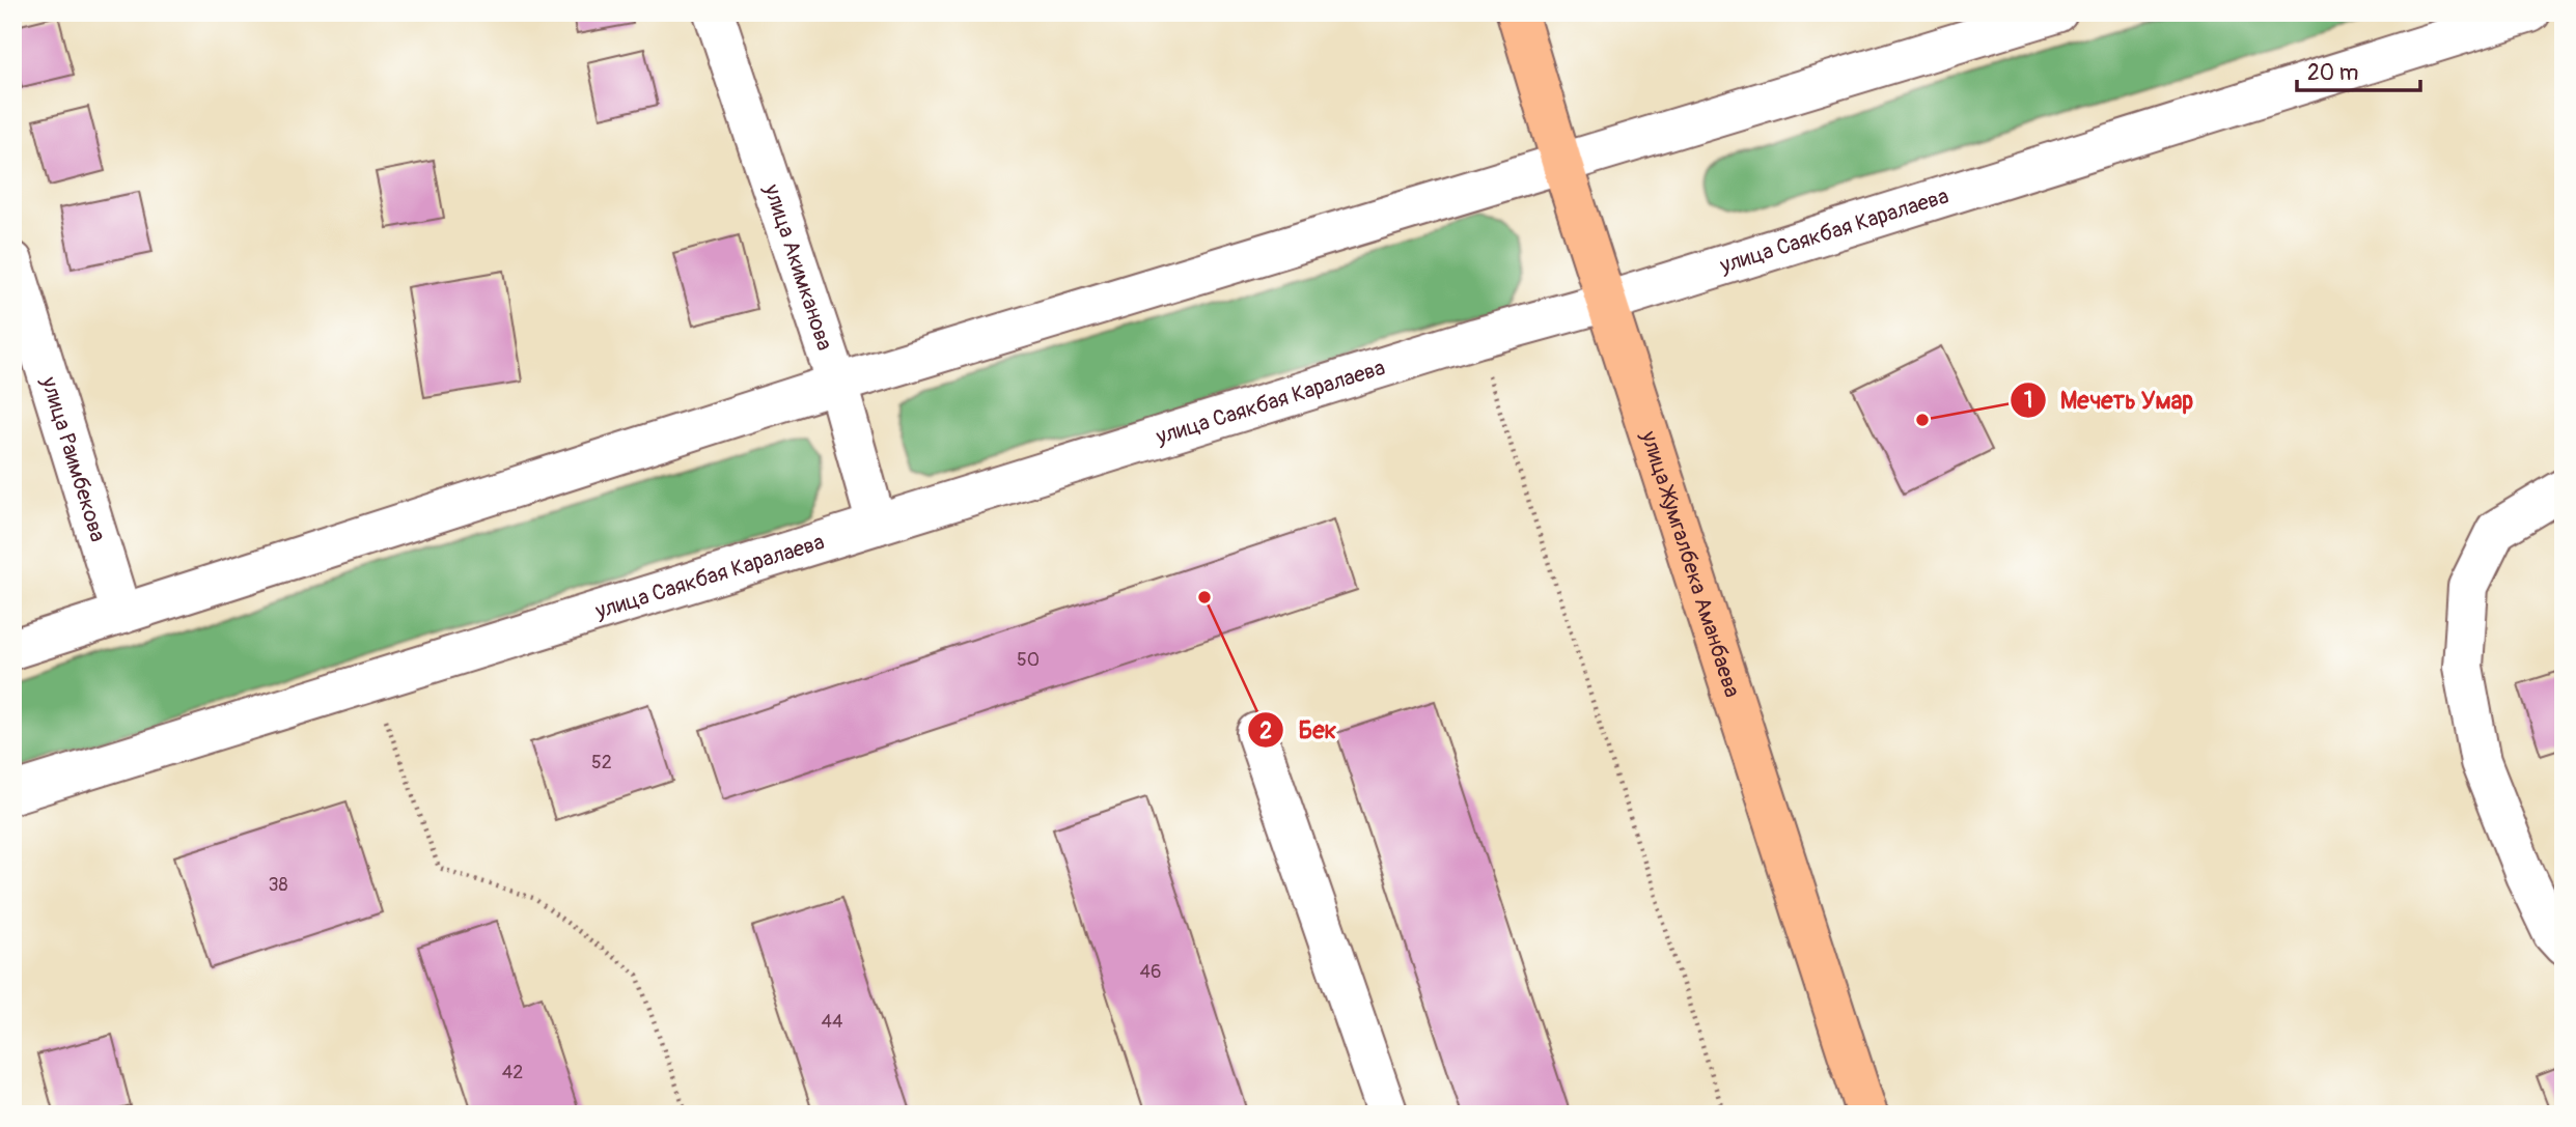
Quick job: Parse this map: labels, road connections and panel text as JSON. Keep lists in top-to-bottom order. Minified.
{"streets":{"main road":["улица Жумгалбека Аманбаева"],"street":["улица Саякбая Каралаева","улица Акимканова","улица Раимбекова"]},"crossings":[["улица Саякбая Каралаева","улица Акимканова"],["улица Саякбая Каралаева","улица Жумгалбека Аманбаева"]],"places":["Мечеть Умар","Бек"],"house_numbers":["50","52","38","46","44","42"],"scale_bar":"20 m"}
